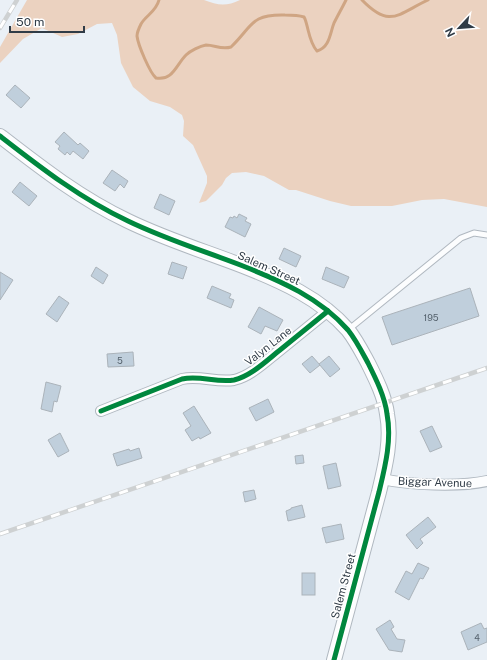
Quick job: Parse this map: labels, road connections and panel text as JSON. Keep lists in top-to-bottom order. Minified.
{"streets":{"street":["Salem Street","Valyn Lane","Biggar Avenue"]},"crossings":[["Salem Street","Valyn Lane"],["Salem Street","Biggar Avenue"]],"house_numbers":["195","5","4"],"scale_bar":"50 m","north":"bottom left"}
